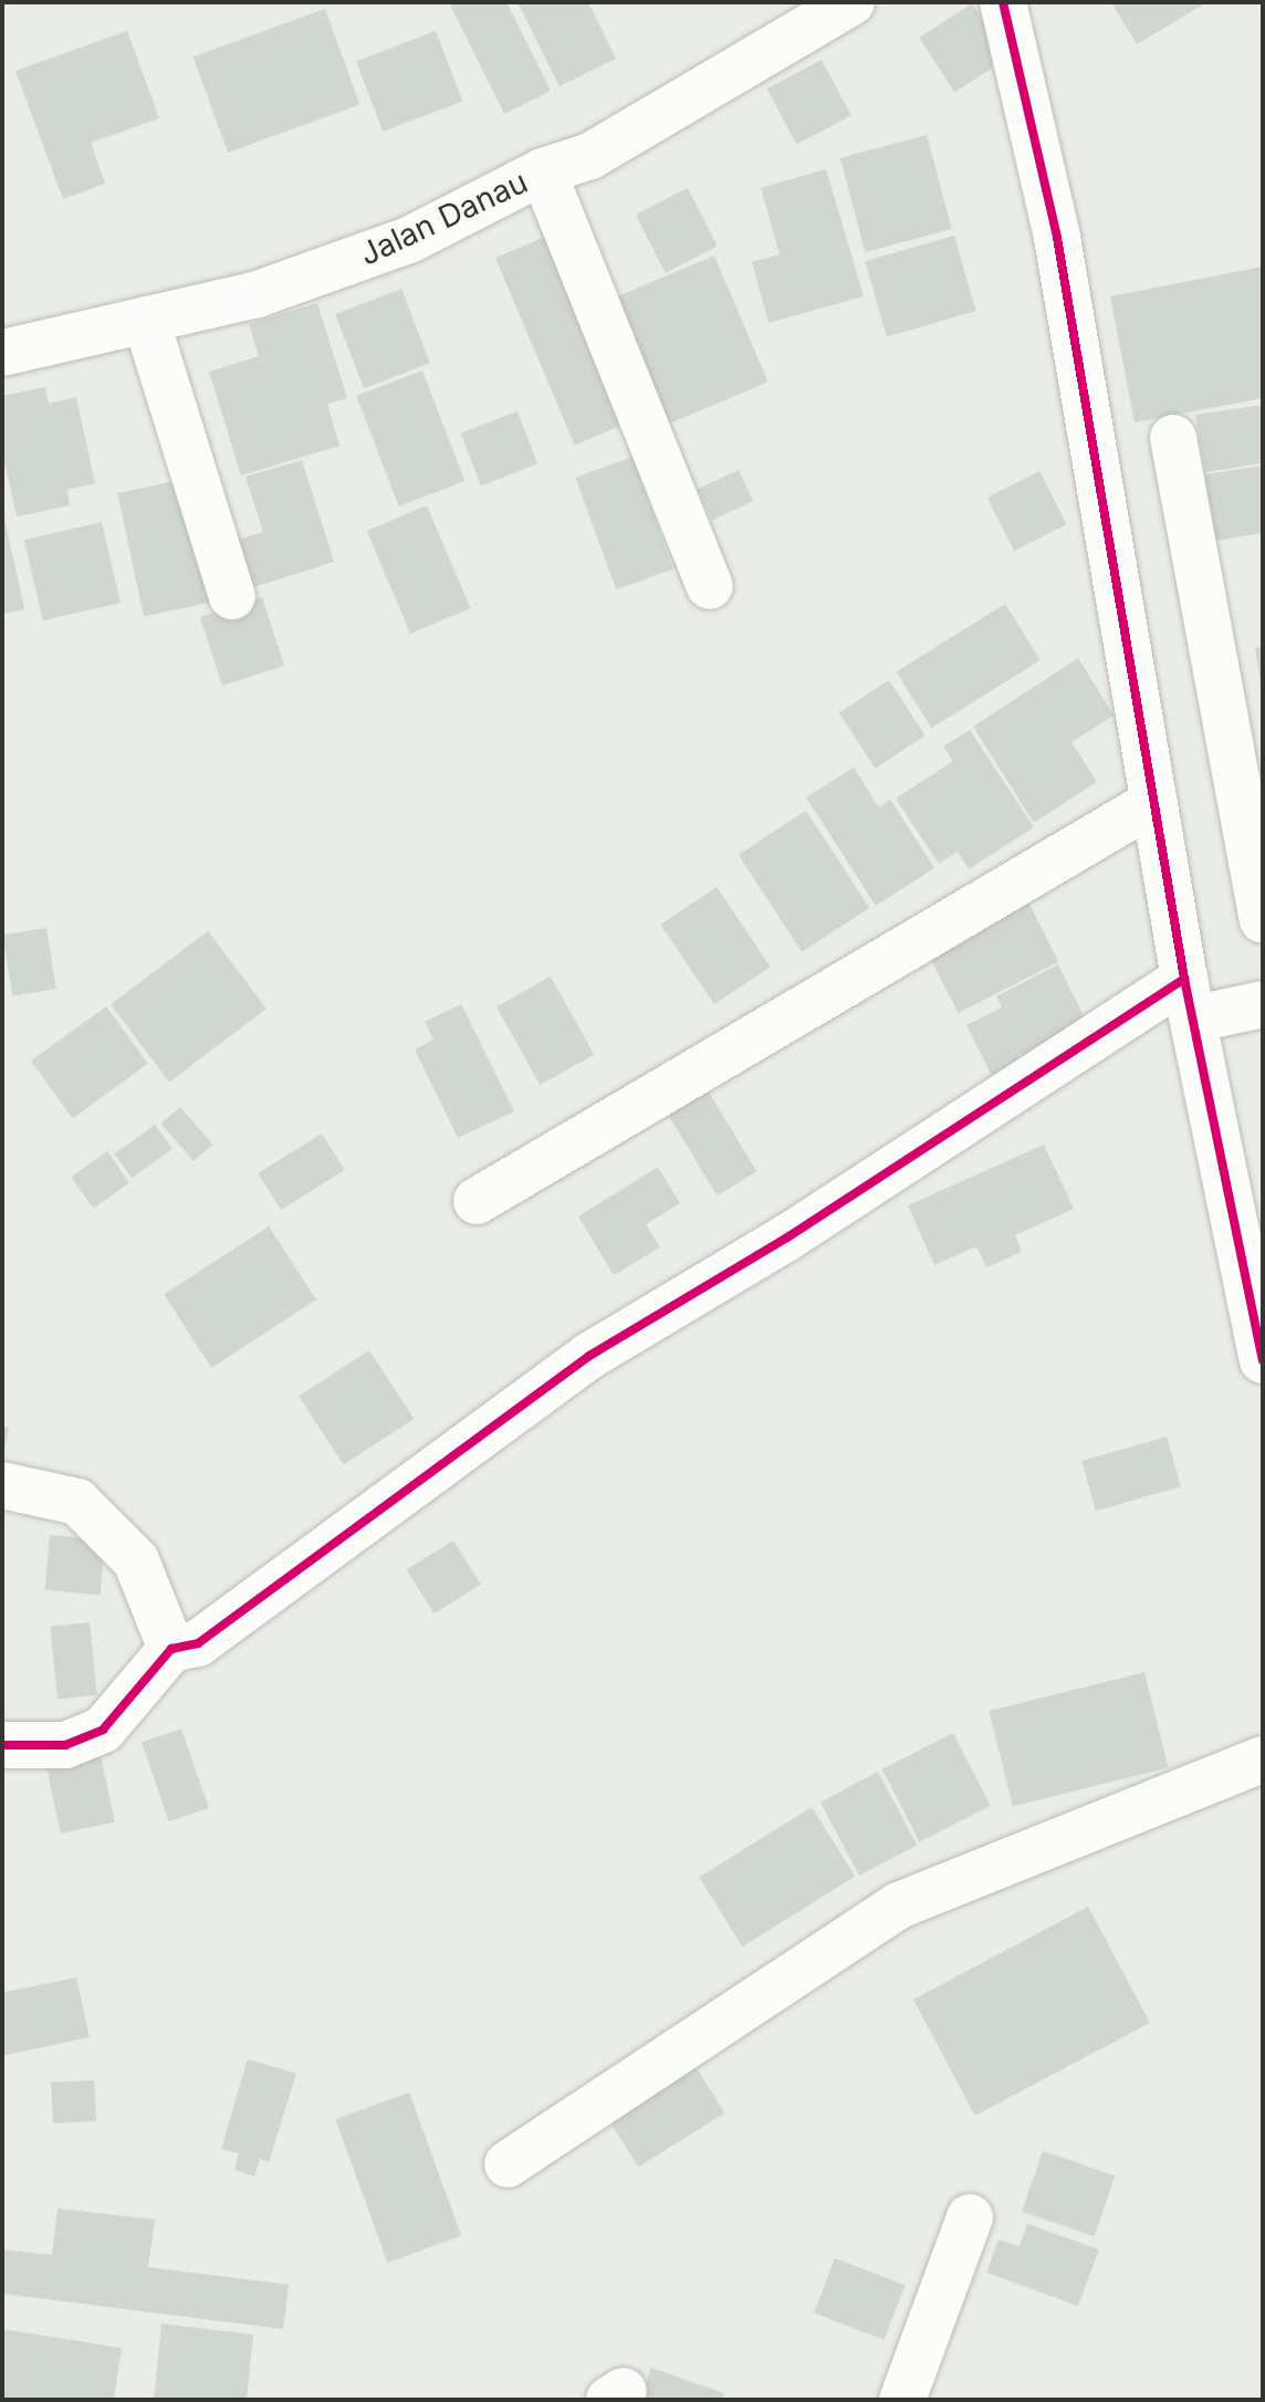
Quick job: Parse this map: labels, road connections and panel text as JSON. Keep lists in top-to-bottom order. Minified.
{"streets":{"street":["Jalan Danau"]}}
